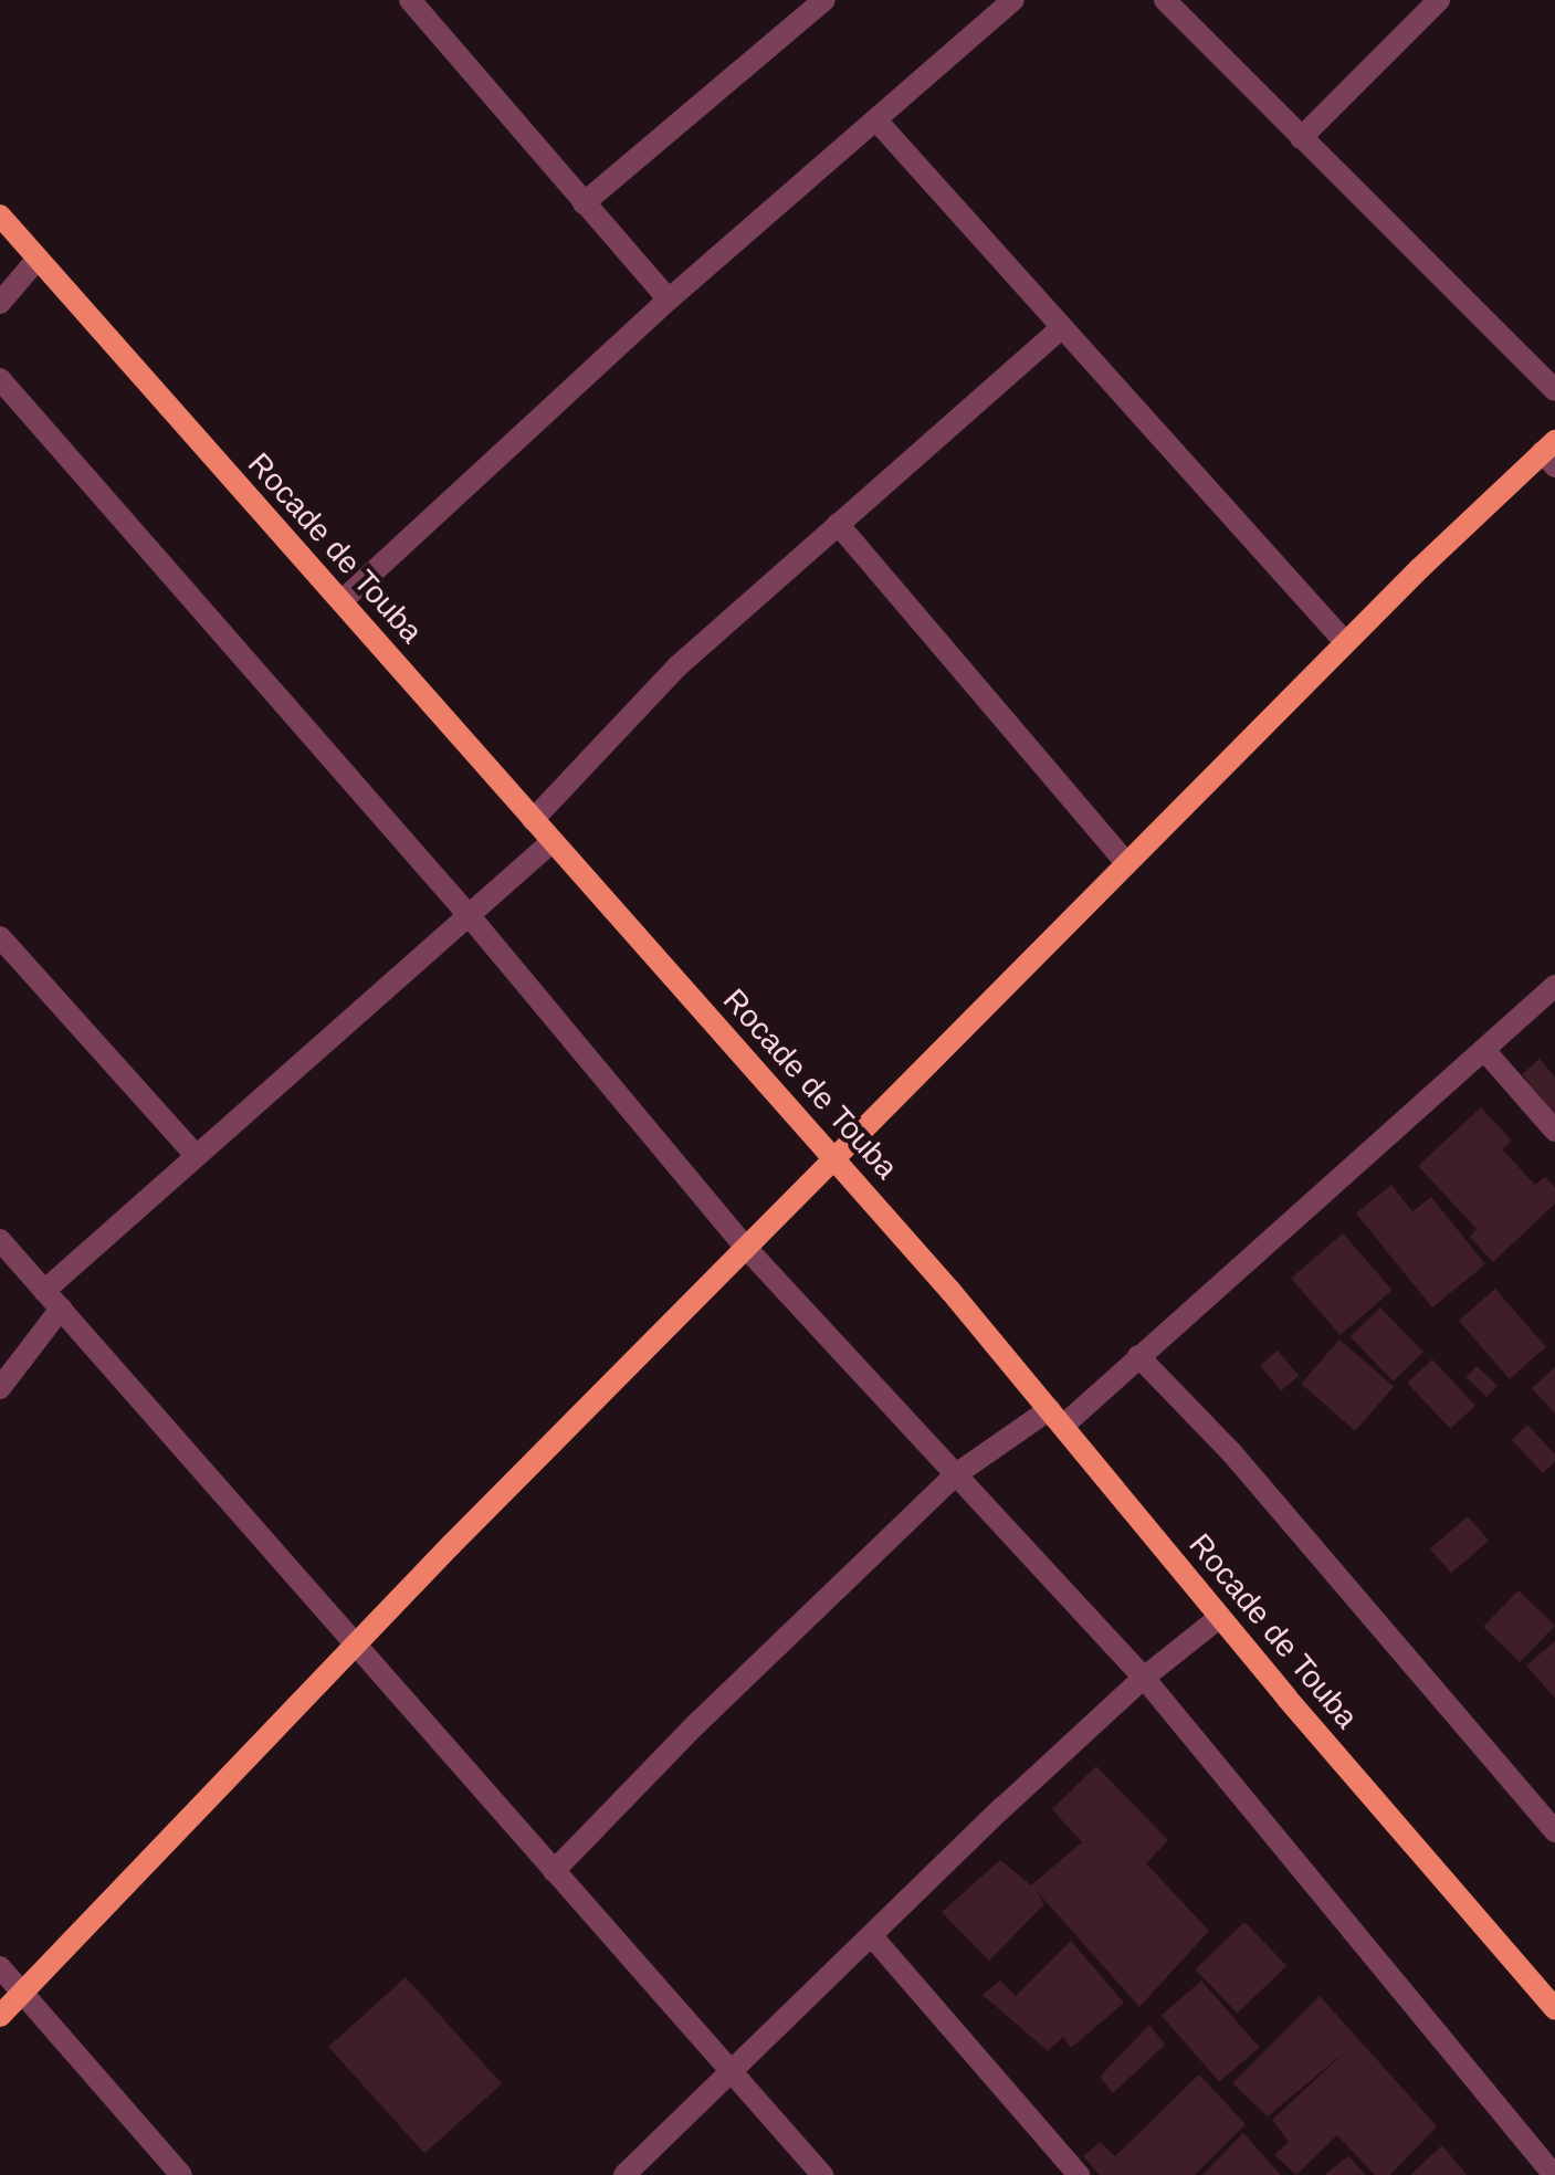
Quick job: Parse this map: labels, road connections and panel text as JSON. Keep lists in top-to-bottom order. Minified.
{"streets":{"main road":["Rocade de Touba"]}}
